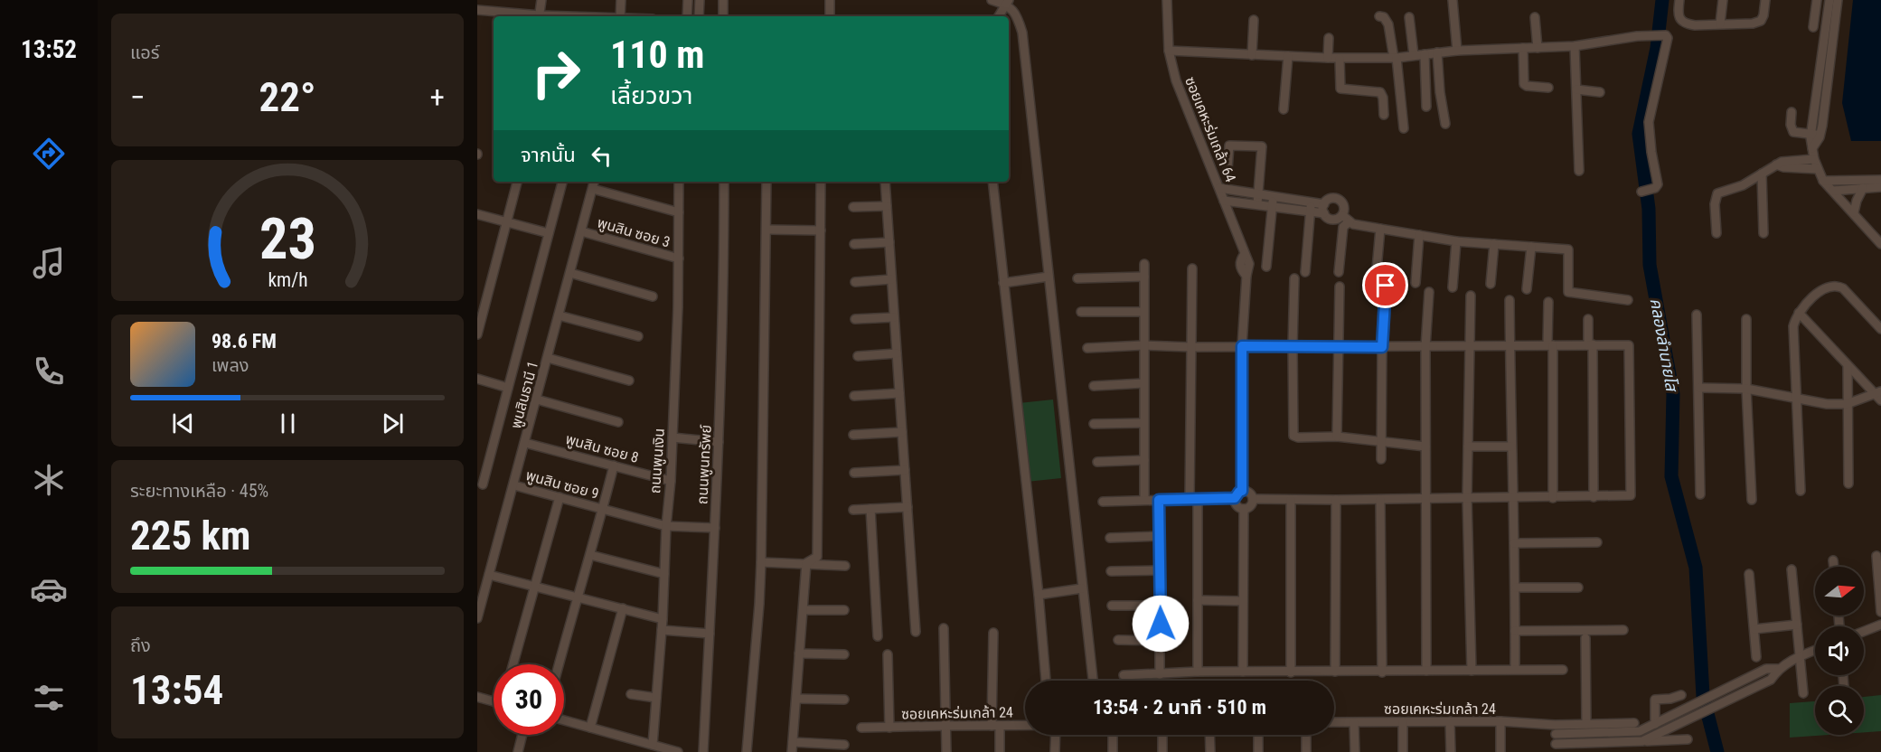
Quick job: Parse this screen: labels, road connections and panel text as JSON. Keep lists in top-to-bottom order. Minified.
{"streets":{"street":["ซอยเคหะร่มเกล้า 64","พูนสิน ซอย 3","พูนสินธานี 1","พูนสิน ซอย 8","ถนนพูนเงิน","ถนนพูนทรัพย์","พูนสิน ซอย 9","ซอยเคหะร่มเกล้า 24"]},"crossings":[["พูนสิน ซอย 3","พูนสินธานี 1"],["พูนสิน ซอย 3","ถนนพูนเงิน"],["พูนสินธานี 1","พูนสิน ซอย 8"],["พูนสินธานี 1","พูนสิน ซอย 9"],["พูนสิน ซอย 8","ถนนพูนเงิน"],["ถนนพูนเงิน","พูนสิน ซอย 9"],["ถนนพูนทรัพย์","พูนสิน ซอย 9"]],"water":["คลองลำนายโส"],"north":"right","page":{"tabs":"13:52","tile":["แอร์",["ระยะทางเหลือ · 45%","225 km"],["ถึง","13:54"]],"turn":["110 m","เลี้ยวขวา"],"heat":["−","22°","+"],"then":"จากนั้น","song":["98.6 FM","เพลง"],"limit":"30","trip":"13:54 · 2 นาที · 510 m","gauge":["23","km/h"]}}
